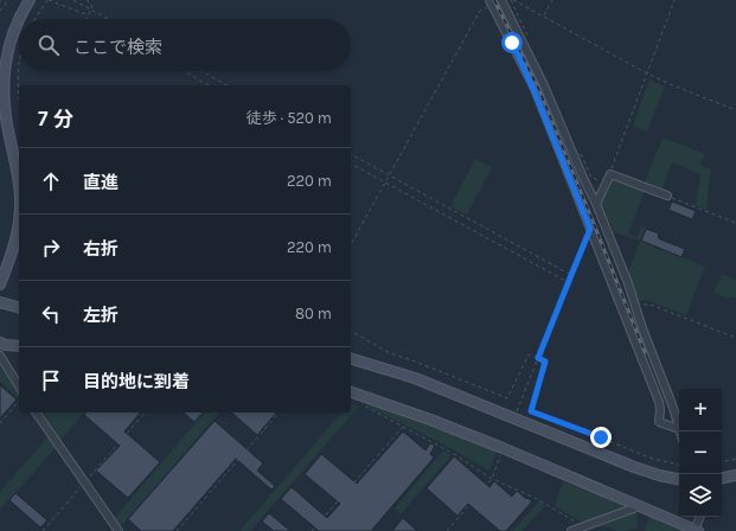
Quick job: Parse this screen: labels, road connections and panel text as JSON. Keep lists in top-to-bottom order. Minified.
{"page":{"search":"ここで検索","heading":["7 分","徒歩 · 520 m"],"list":[["直進","220 m"],["右折","220 m"],["左折","80 m"],"目的地に到着"],"map_buttons":["+","−"]}}
